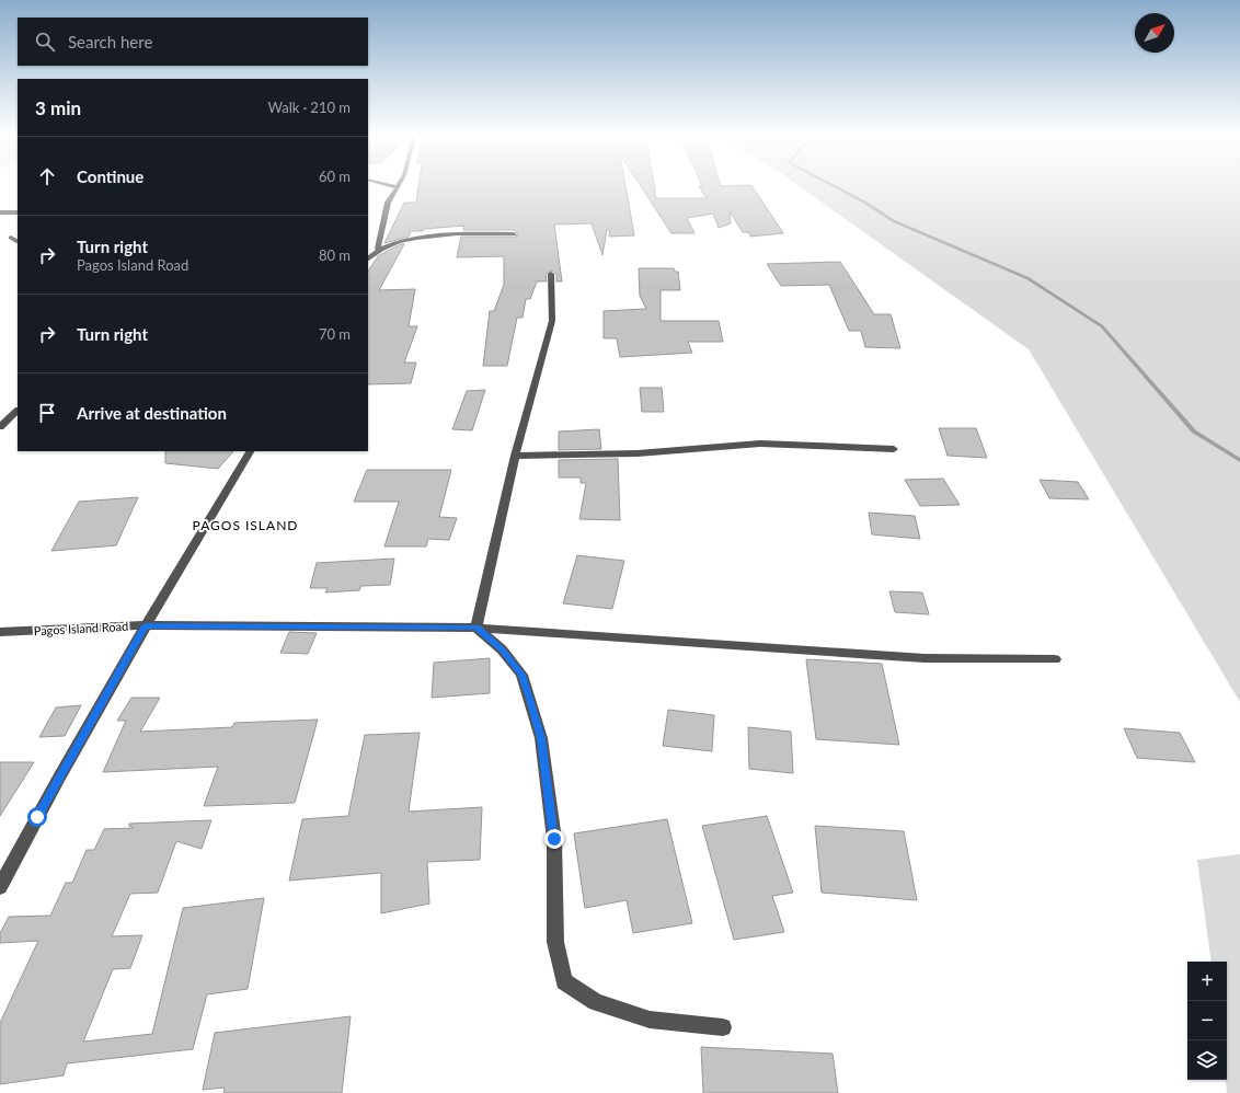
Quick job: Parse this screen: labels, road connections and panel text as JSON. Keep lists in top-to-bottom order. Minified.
{"streets":{"street":["Pagos Island Road"]},"districts":["PAGOS ISLAND"],"north":"top right","page":{"search":"Search here","heading":["3 min","Walk · 210 m"],"list":[["Continue","60 m"],["Turn right","Pagos Island Road","80 m"],["Turn right","70 m"],"Arrive at destination"],"map_buttons":["+","−"]}}
